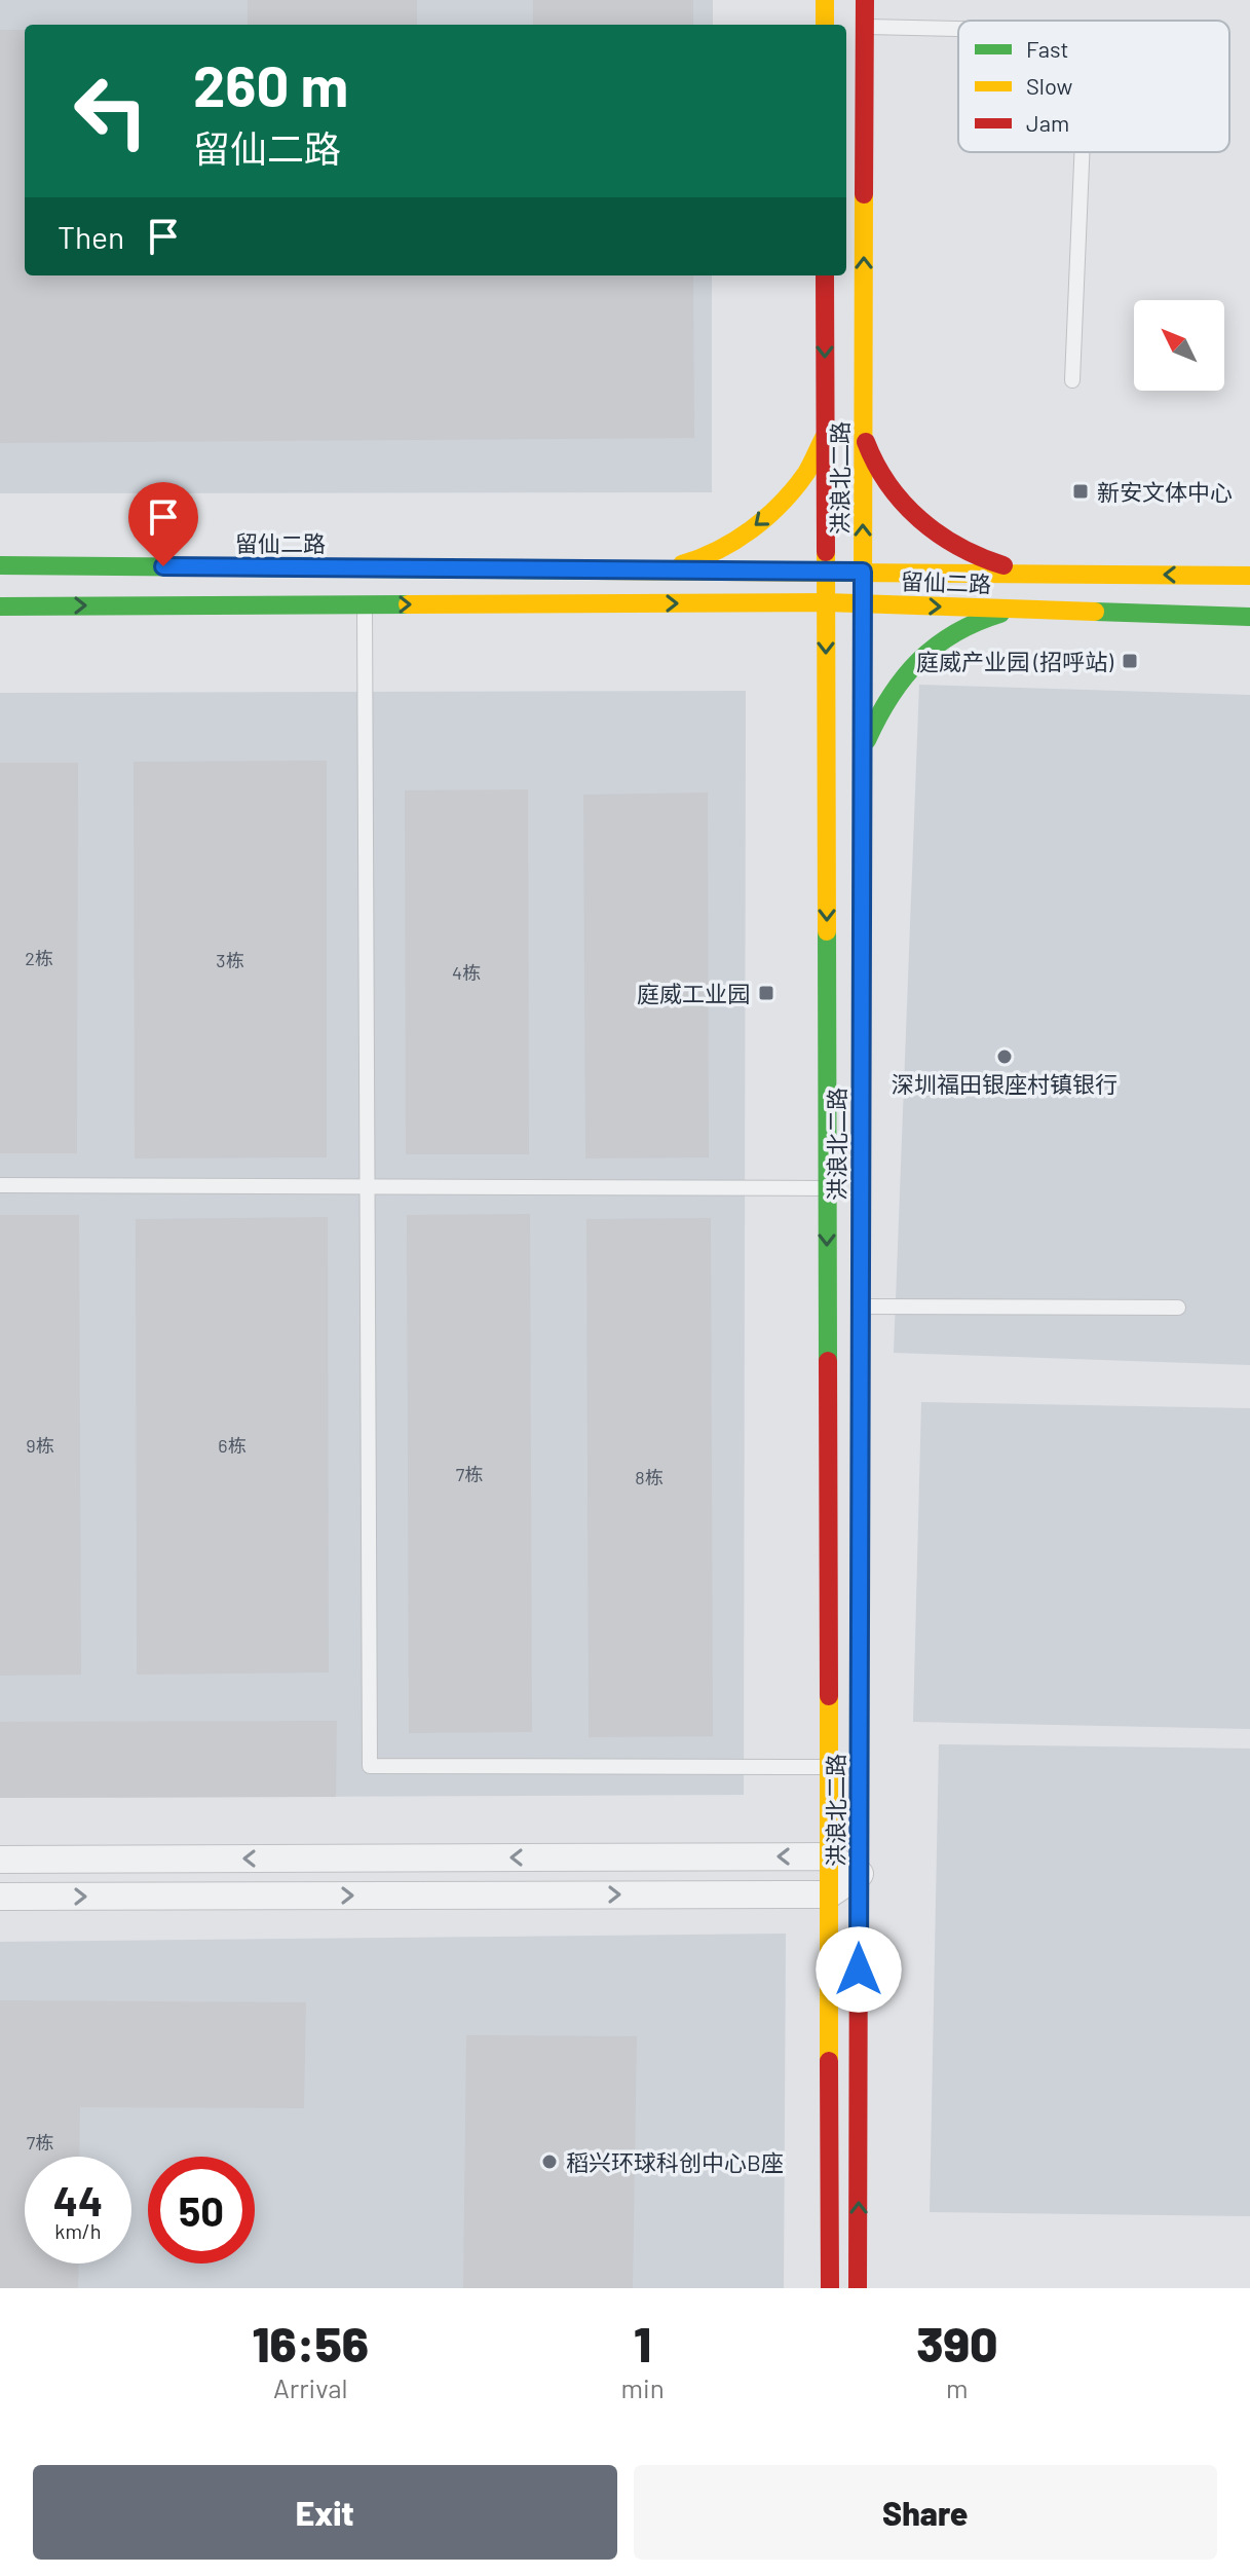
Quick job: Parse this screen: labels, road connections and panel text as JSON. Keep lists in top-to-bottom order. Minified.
{"streets":{"main road":["洪浪北二路","留仙二路"]},"crossings":[["洪浪北二路","留仙二路"]],"places":{"transit":["新安文体中心","庭威产业园 (招呼站)","庭威工业园"],"other":["深圳福田银座村镇银行","稻兴环球科创中心B座"]},"house_numbers":["2栋","3栋","4栋","9栋","6栋","7栋","8栋","7栋"],"legend":["Fast","Slow","Jam"],"north":"top left","page":{"turn":["260 m","留仙二路"],"then":"Then","speed":"44 km/h","limit":"50","eta":["16:56","Arrival","1","min","390","m"],"buttons":["Exit","Share"]}}
